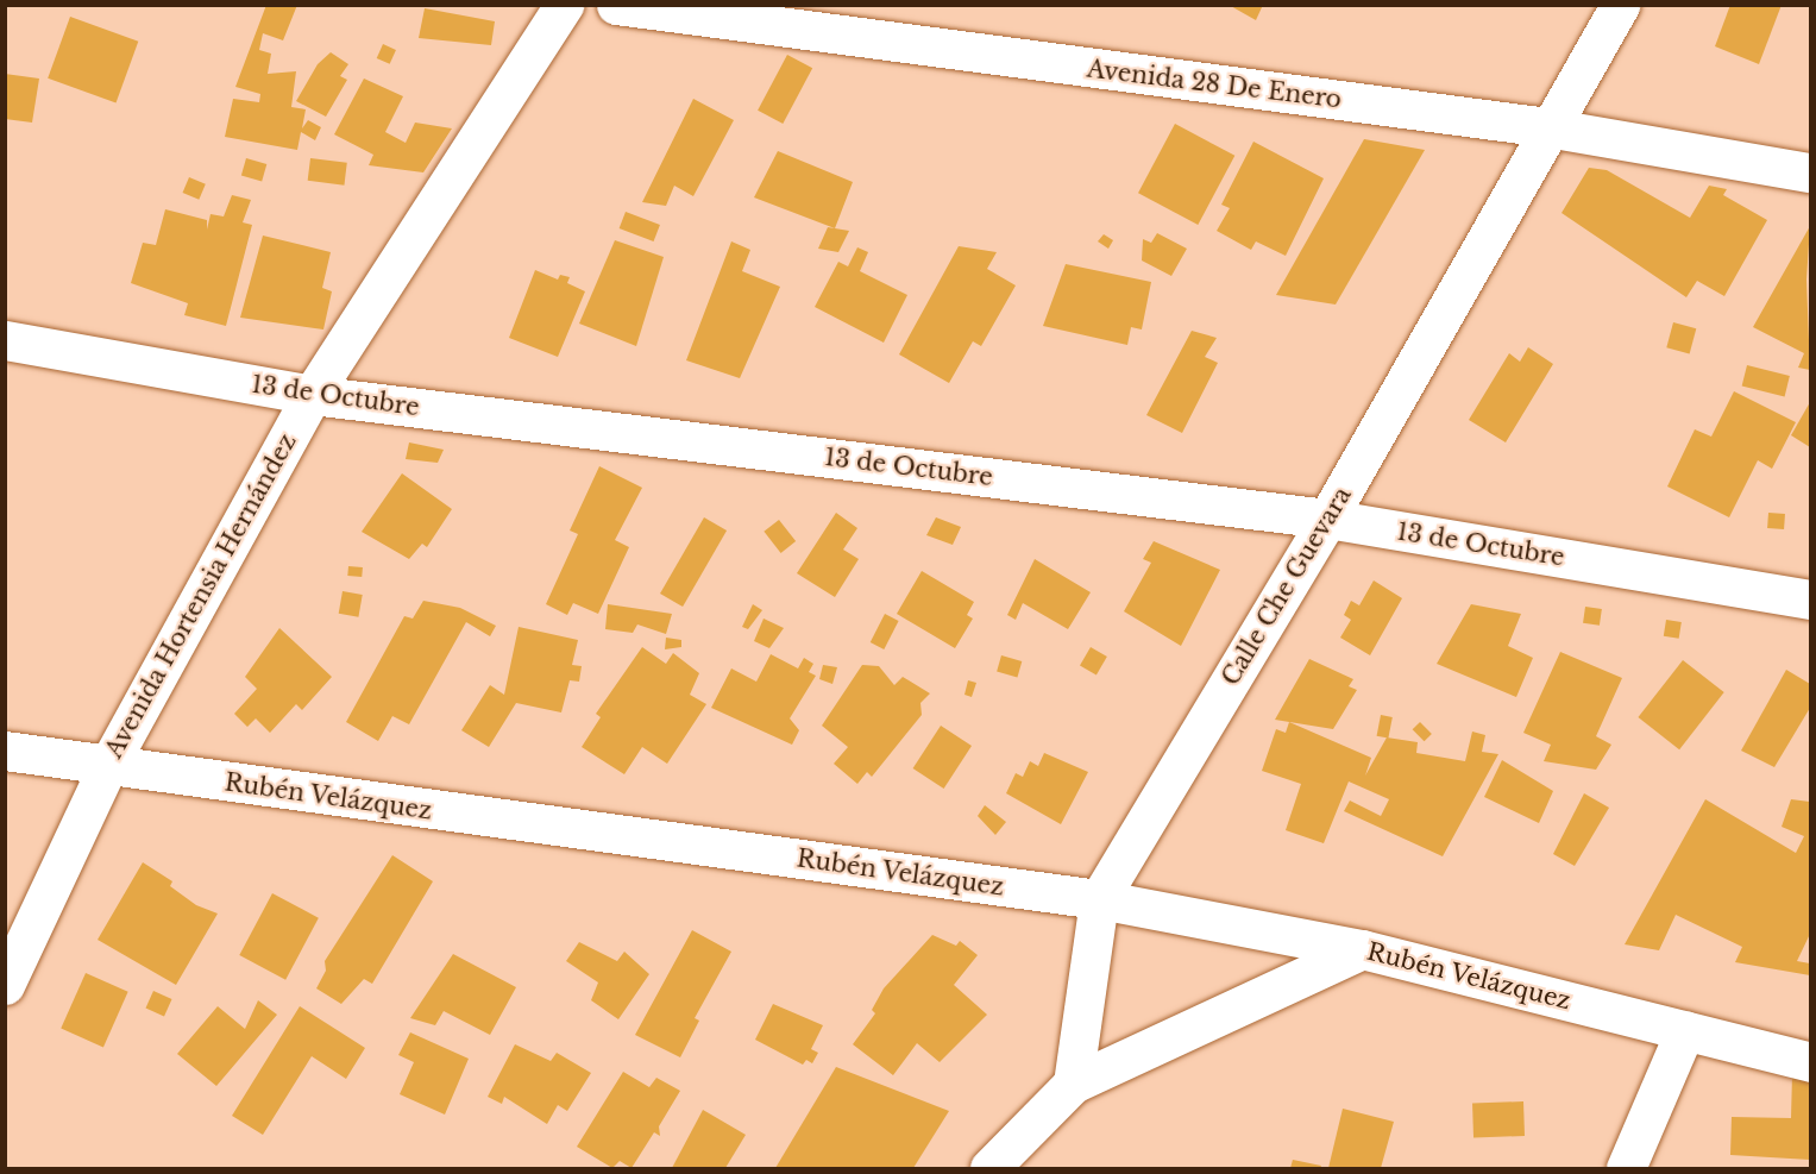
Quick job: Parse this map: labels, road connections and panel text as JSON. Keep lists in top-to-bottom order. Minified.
{"streets":{"street":["Avenida 28 De Enero","13 de Octubre","Calle Che Guevara","Avenida Hortensia Hernández","Rubén Velázquez"]},"crossings":[["Avenida 28 De Enero","Calle Che Guevara"],["13 de Octubre","Calle Che Guevara"],["13 de Octubre","Avenida Hortensia Hernández"],["Calle Che Guevara","Rubén Velázquez"],["Avenida Hortensia Hernández","Rubén Velázquez"]]}
